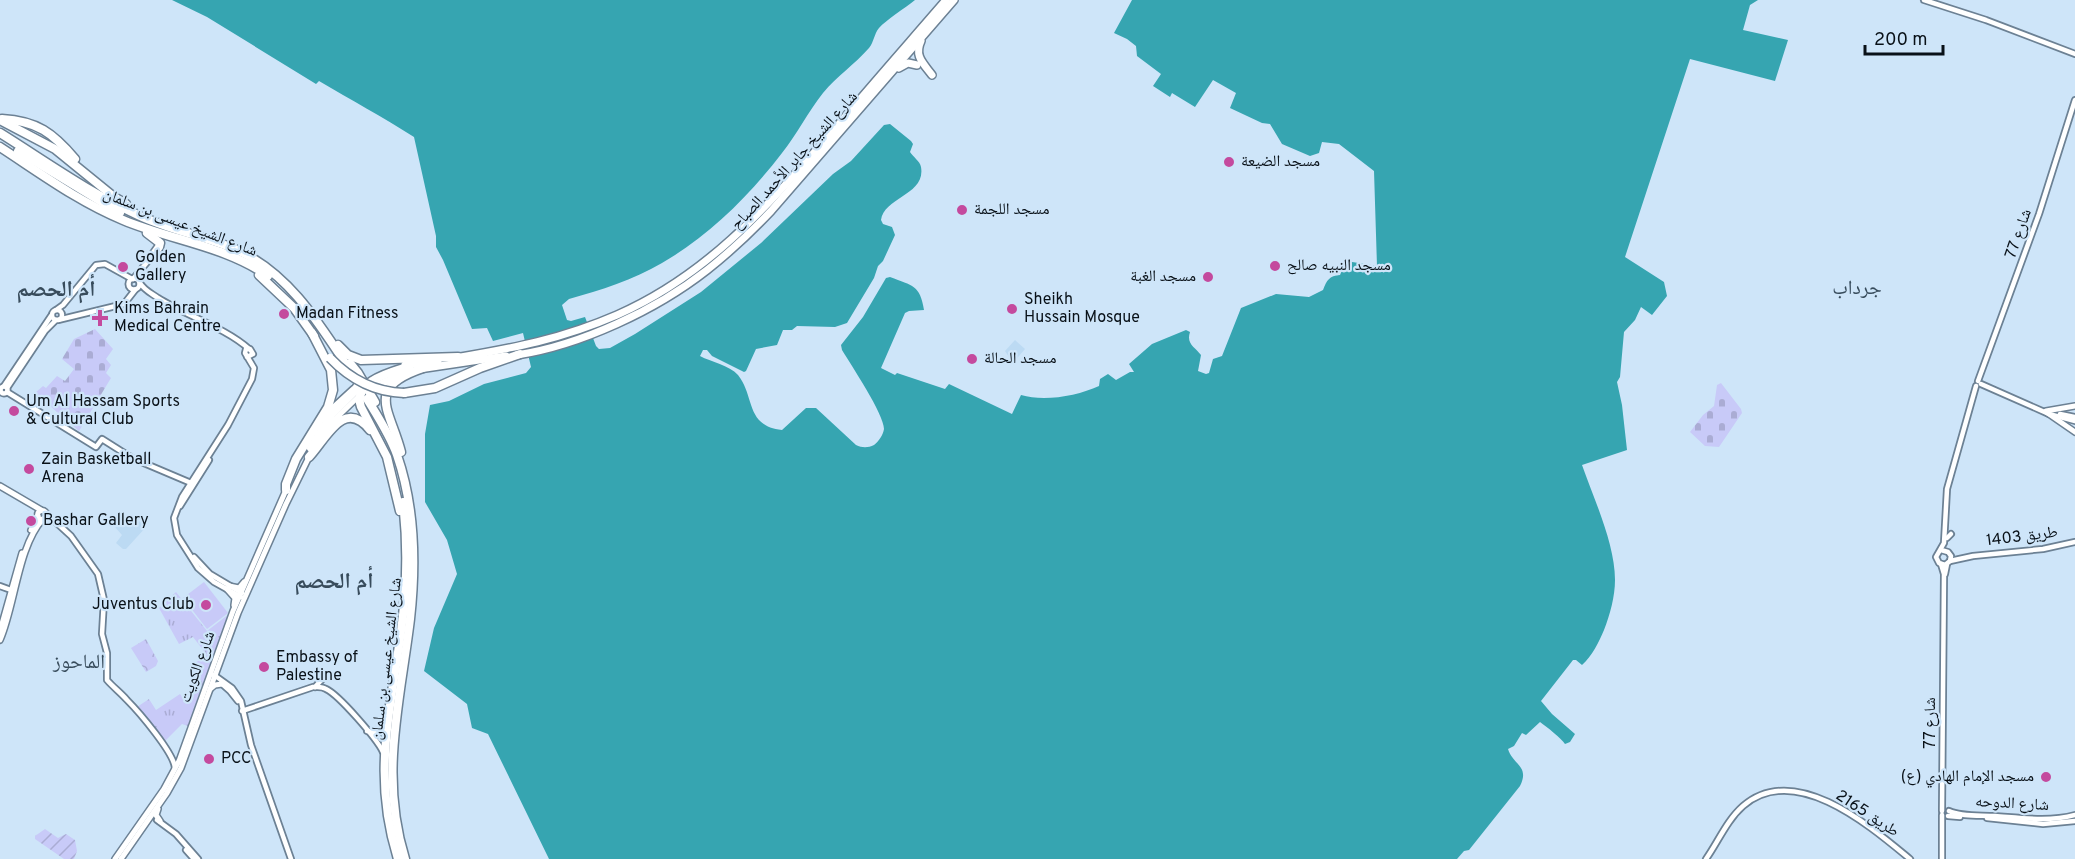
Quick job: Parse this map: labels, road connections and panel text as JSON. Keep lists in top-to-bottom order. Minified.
{"streets":{"highway":["شارع الشيخ عيسى بن سلمان"],"main road":["شارع الشيخ جابر الأحمد الصباح","شارع الكويت"],"street":["شارع 77","طريق 1403","شارع الدوحه","طريق 2165"]},"crossings":[["شارع الشيخ جابر الأحمد الصباح","شارع الشيخ عيسى بن سلمان"],["شارع الشيخ جابر الأحمد الصباح","شارع الكويت"],["شارع الشيخ عيسى بن سلمان","شارع الكويت"],["شارع 77","طريق 1403"],["شارع 77","شارع الدوحه"]],"districts":["جرداب","أم الحصم","أم الحصم","الماحوز"],"places":{"other":["مسجد الضيعة","مسجد اللجمة","مسجد النبيه صالح","Golden Gallery","مسجد الغبة","Sheikh Hussain Mosque","Madan Fitness","مسجد الحالة","Um Al Hassam Sports & Cultural Club","Zain Basketball Arena","Bashar Gallery","Juventus Club","Embassy of Palestine","PCC","مسجد الإمام الهادي (ع)"],"health":["Kims Bahrain Medical Centre"]},"scale_bar":"200 m"}
